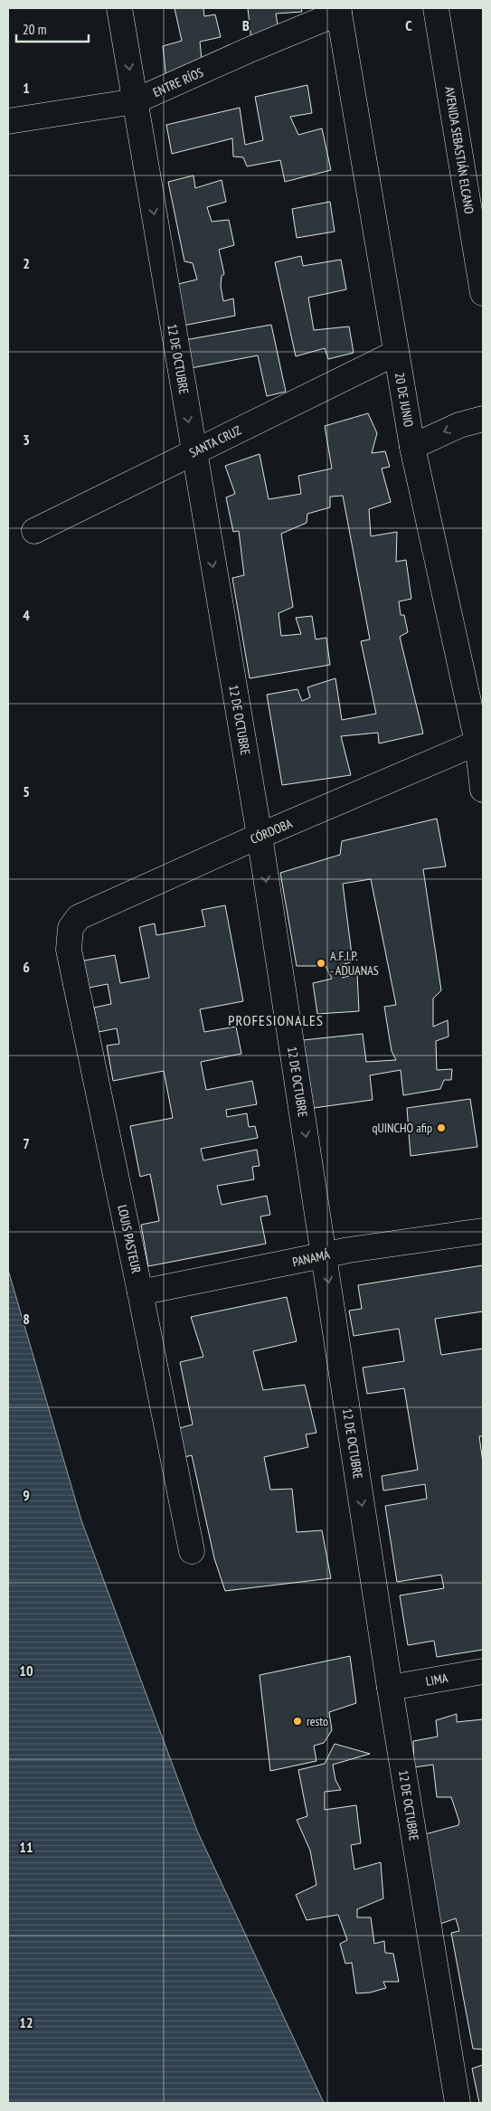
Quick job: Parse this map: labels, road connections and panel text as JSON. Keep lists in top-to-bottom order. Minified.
{"streets":{"street":["ENTRE RÍOS","AVENIDA SEBASTIÁN ELCANO","12 DE OCTUBRE","20 DE JUNIO","SANTA CRUZ","CÓRDOBA","LOUIS PASTEUR","PANAMÁ","LIMA"]},"crossings":[["ENTRE RÍOS","12 DE OCTUBRE"],["ENTRE RÍOS","20 DE JUNIO"],["12 DE OCTUBRE","SANTA CRUZ"],["12 DE OCTUBRE","CÓRDOBA"],["12 DE OCTUBRE","PANAMÁ"],["12 DE OCTUBRE","LIMA"],["20 DE JUNIO","SANTA CRUZ"],["20 DE JUNIO","CÓRDOBA"],["CÓRDOBA","LOUIS PASTEUR"],["LOUIS PASTEUR","PANAMÁ"]],"one_way":["12 DE OCTUBRE"],"districts":["PROFESIONALES"],"places":["A.F.I.P. - ADUANAS","qUINCHO afip","resto"],"scale_bar":"20 m","grid":{"columns":["B","C"],"rows":["1","2","3","4","5","6","7","8","9","10","11","12"]}}
